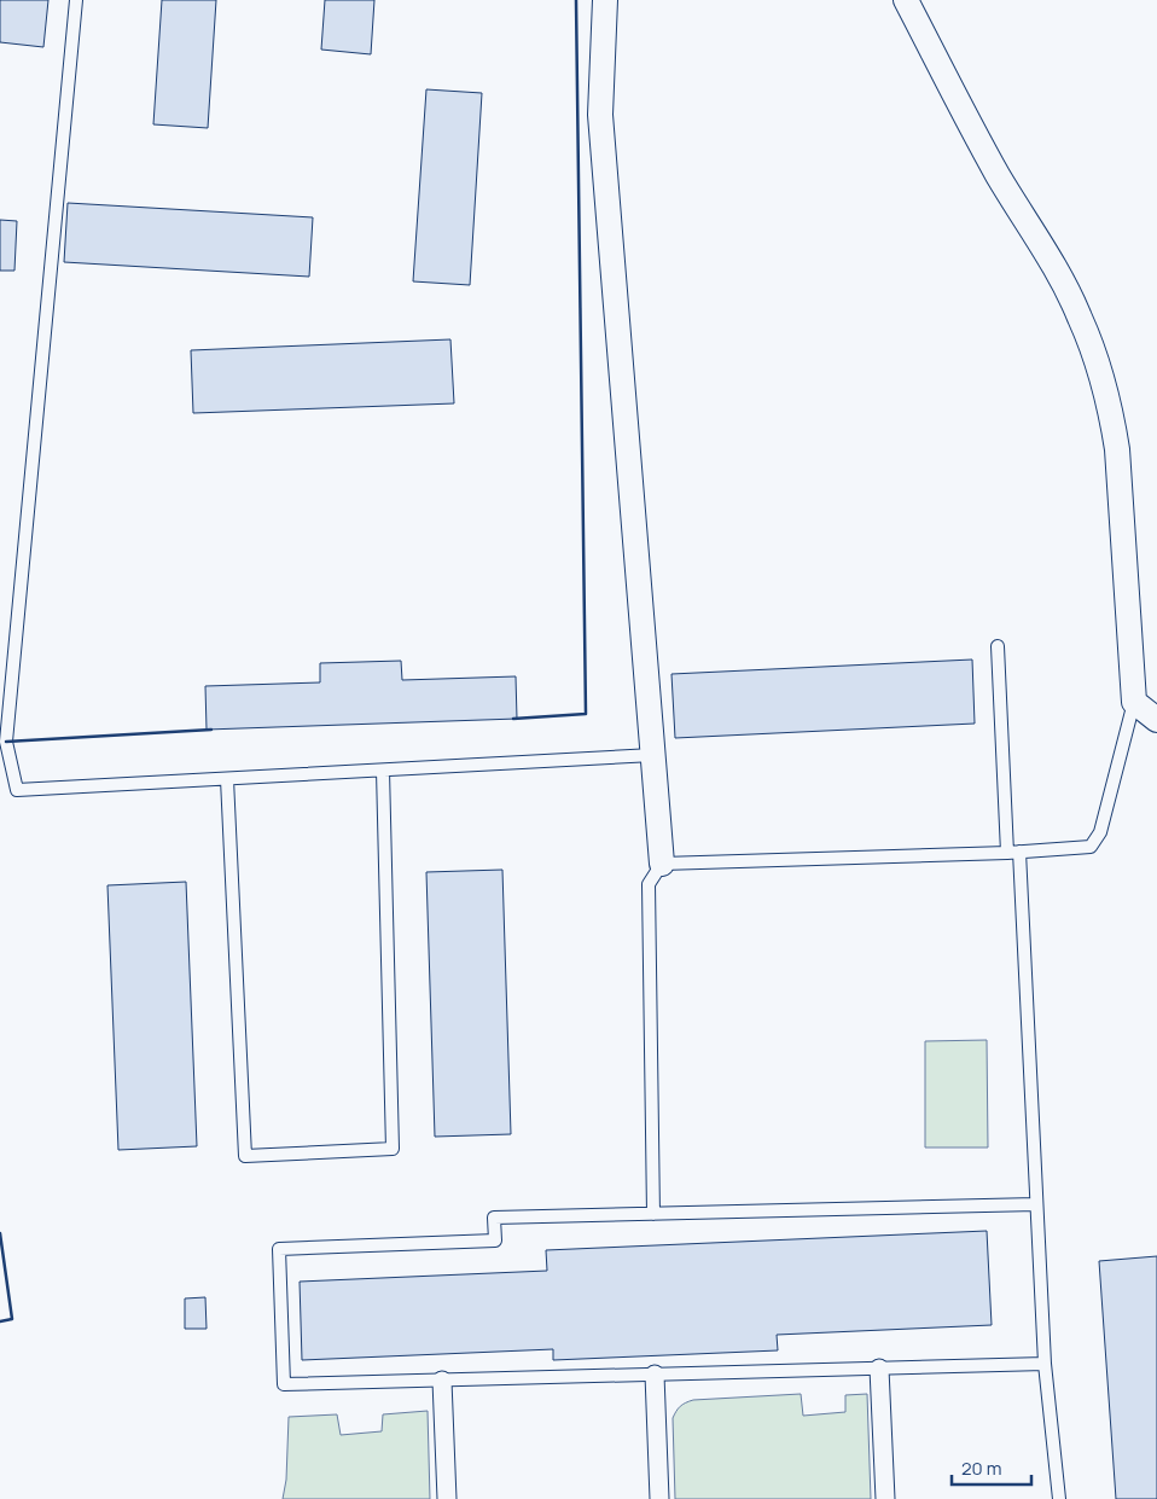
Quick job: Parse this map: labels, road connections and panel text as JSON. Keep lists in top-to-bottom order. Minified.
{"scale_bar":"20 m"}
